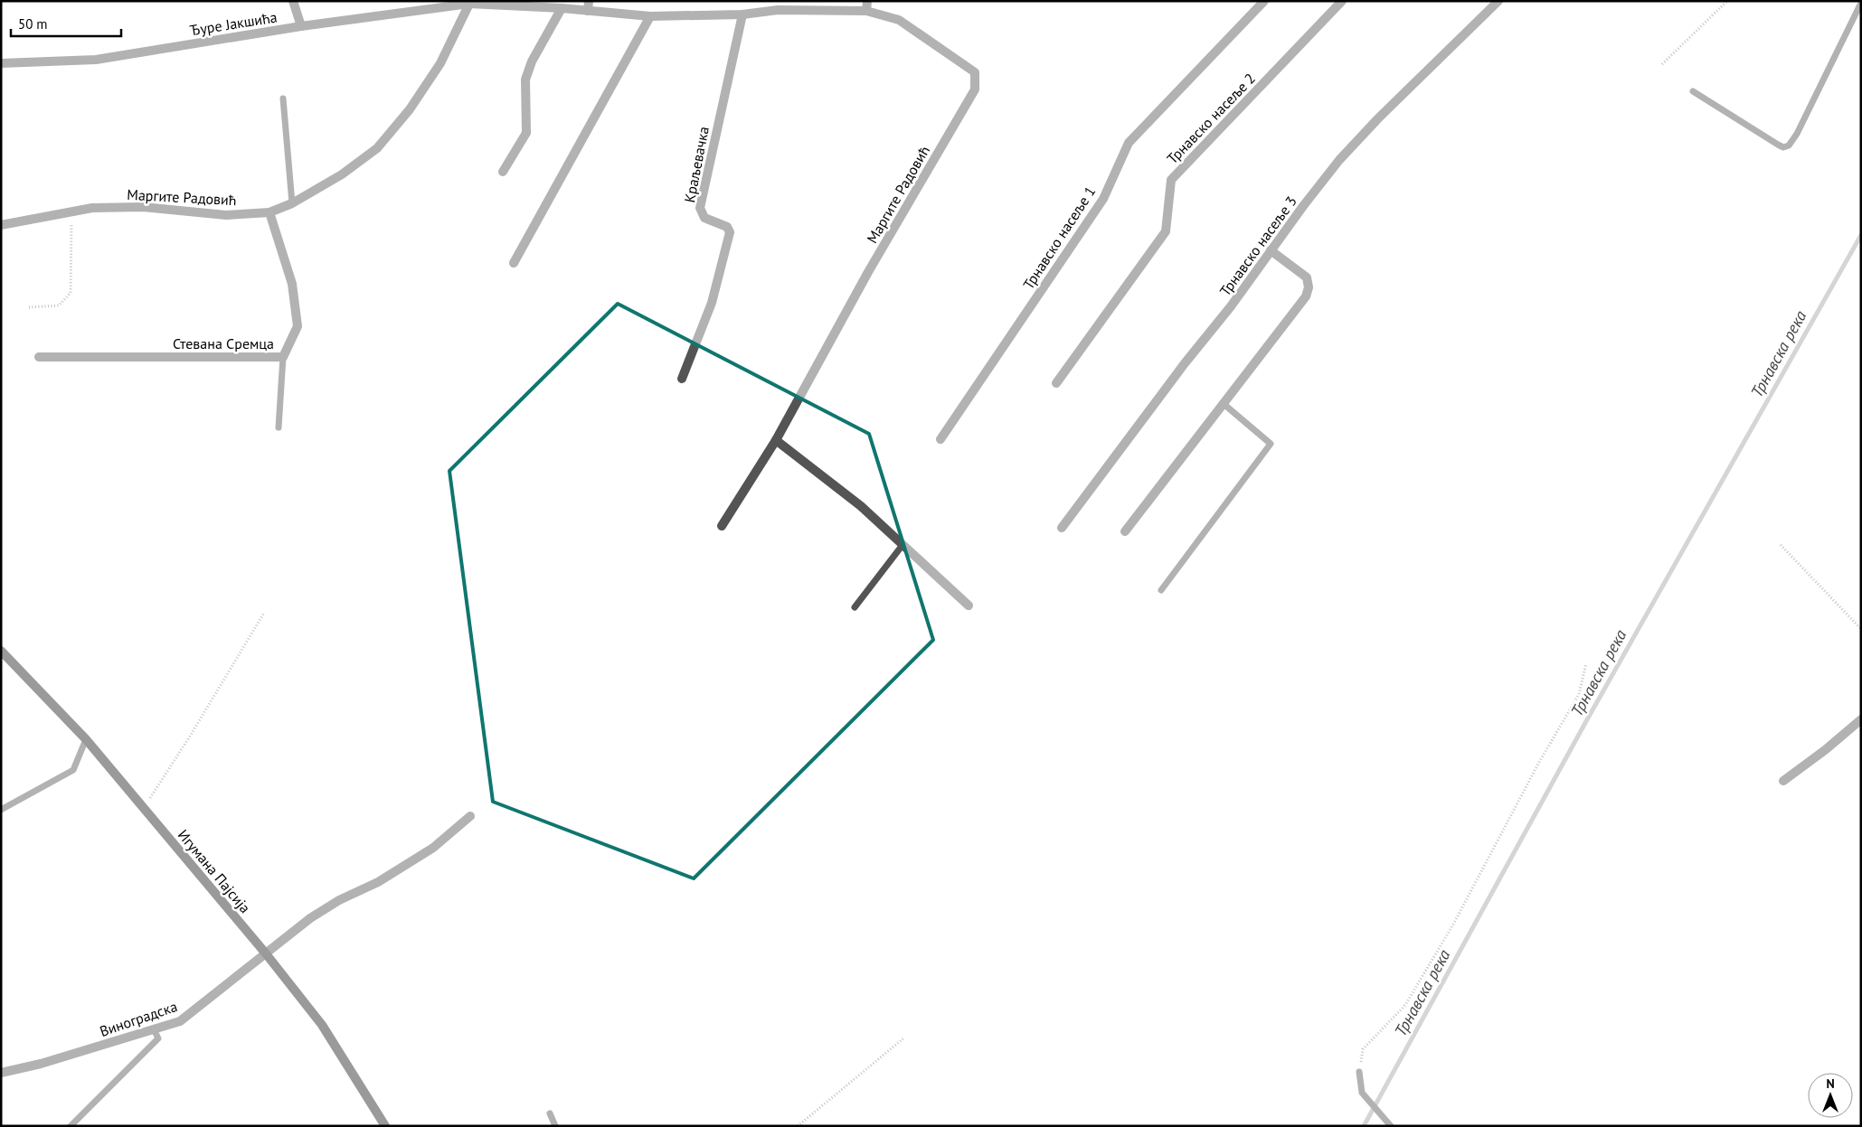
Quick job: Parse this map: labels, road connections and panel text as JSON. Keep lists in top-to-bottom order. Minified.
{"streets":{"street":["Ђуре Јакшића","Трнавско насеље 2","Краљевачка","Маргите Радовић","Трнавско насеље 1","Трнавско насеље 3","Стевана Сремца","Игумана Пајсија","Виноградска"]},"crossings":[["Ђуре Јакшића","Маргите Радовић"],["Краљевачка","Маргите Радовић"],["Маргите Радовић","Стевана Сремца"],["Игумана Пајсија","Виноградска"]],"water":["Трнавска река"],"scale_bar":"50 m","north":"top"}
